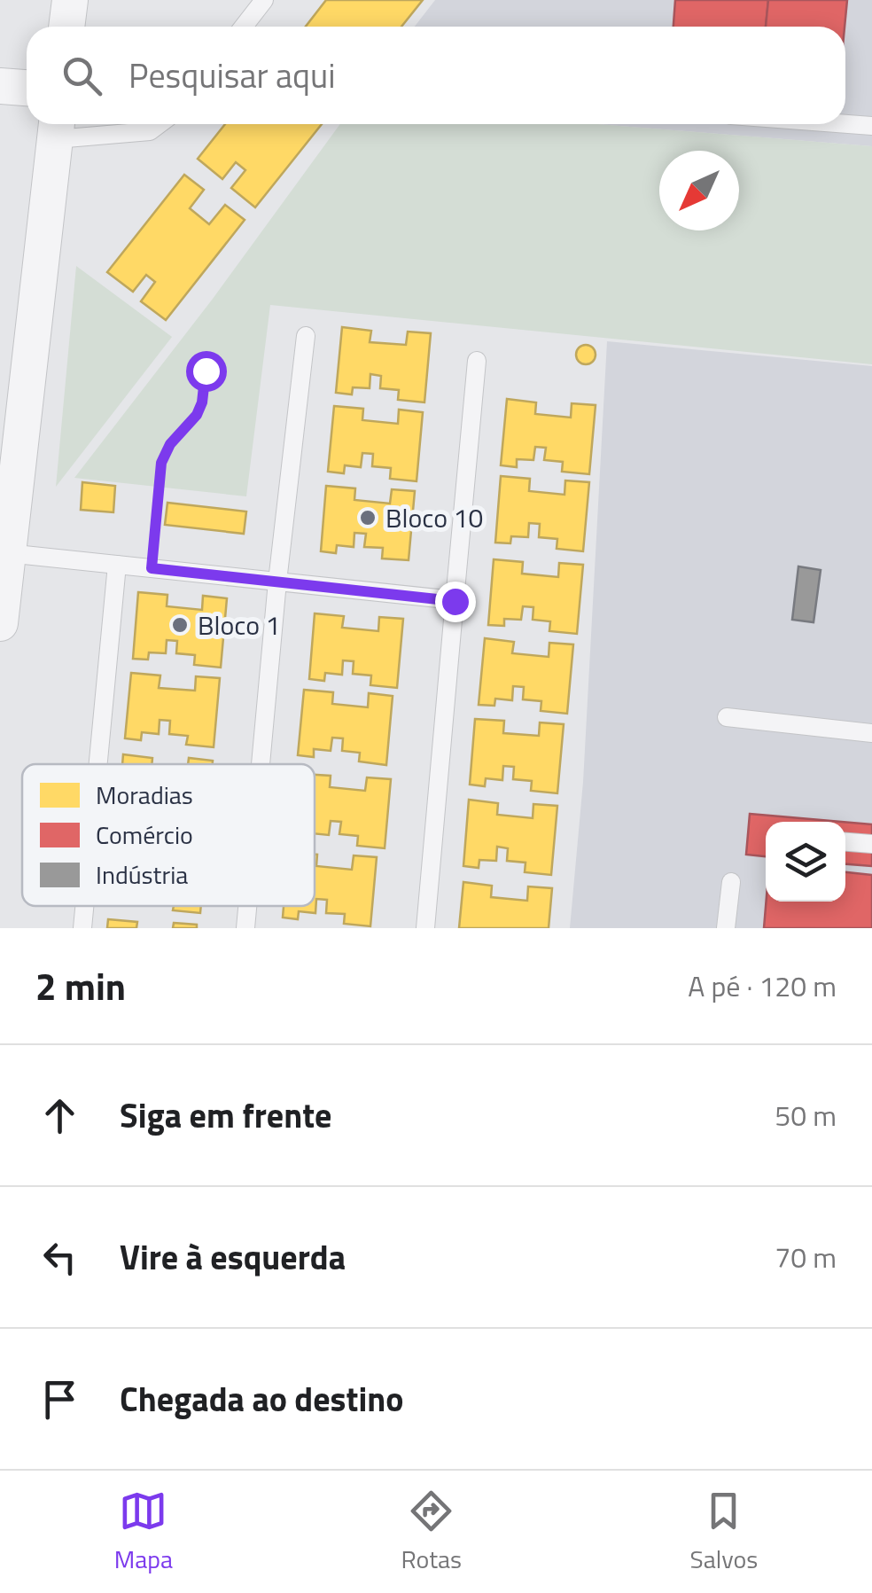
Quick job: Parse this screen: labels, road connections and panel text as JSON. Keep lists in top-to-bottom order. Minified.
{"places":["Bloco 10","Bloco 1"],"legend":["Moradias","Comércio","Indústria"],"north":"bottom left","page":{"search":"Pesquisar aqui","heading":["2 min","A pé · 120 m"],"list":[["Siga em frente","50 m"],["Vire à esquerda","70 m"],"Chegada ao destino"],"nav":["Mapa","Rotas","Salvos"]}}
